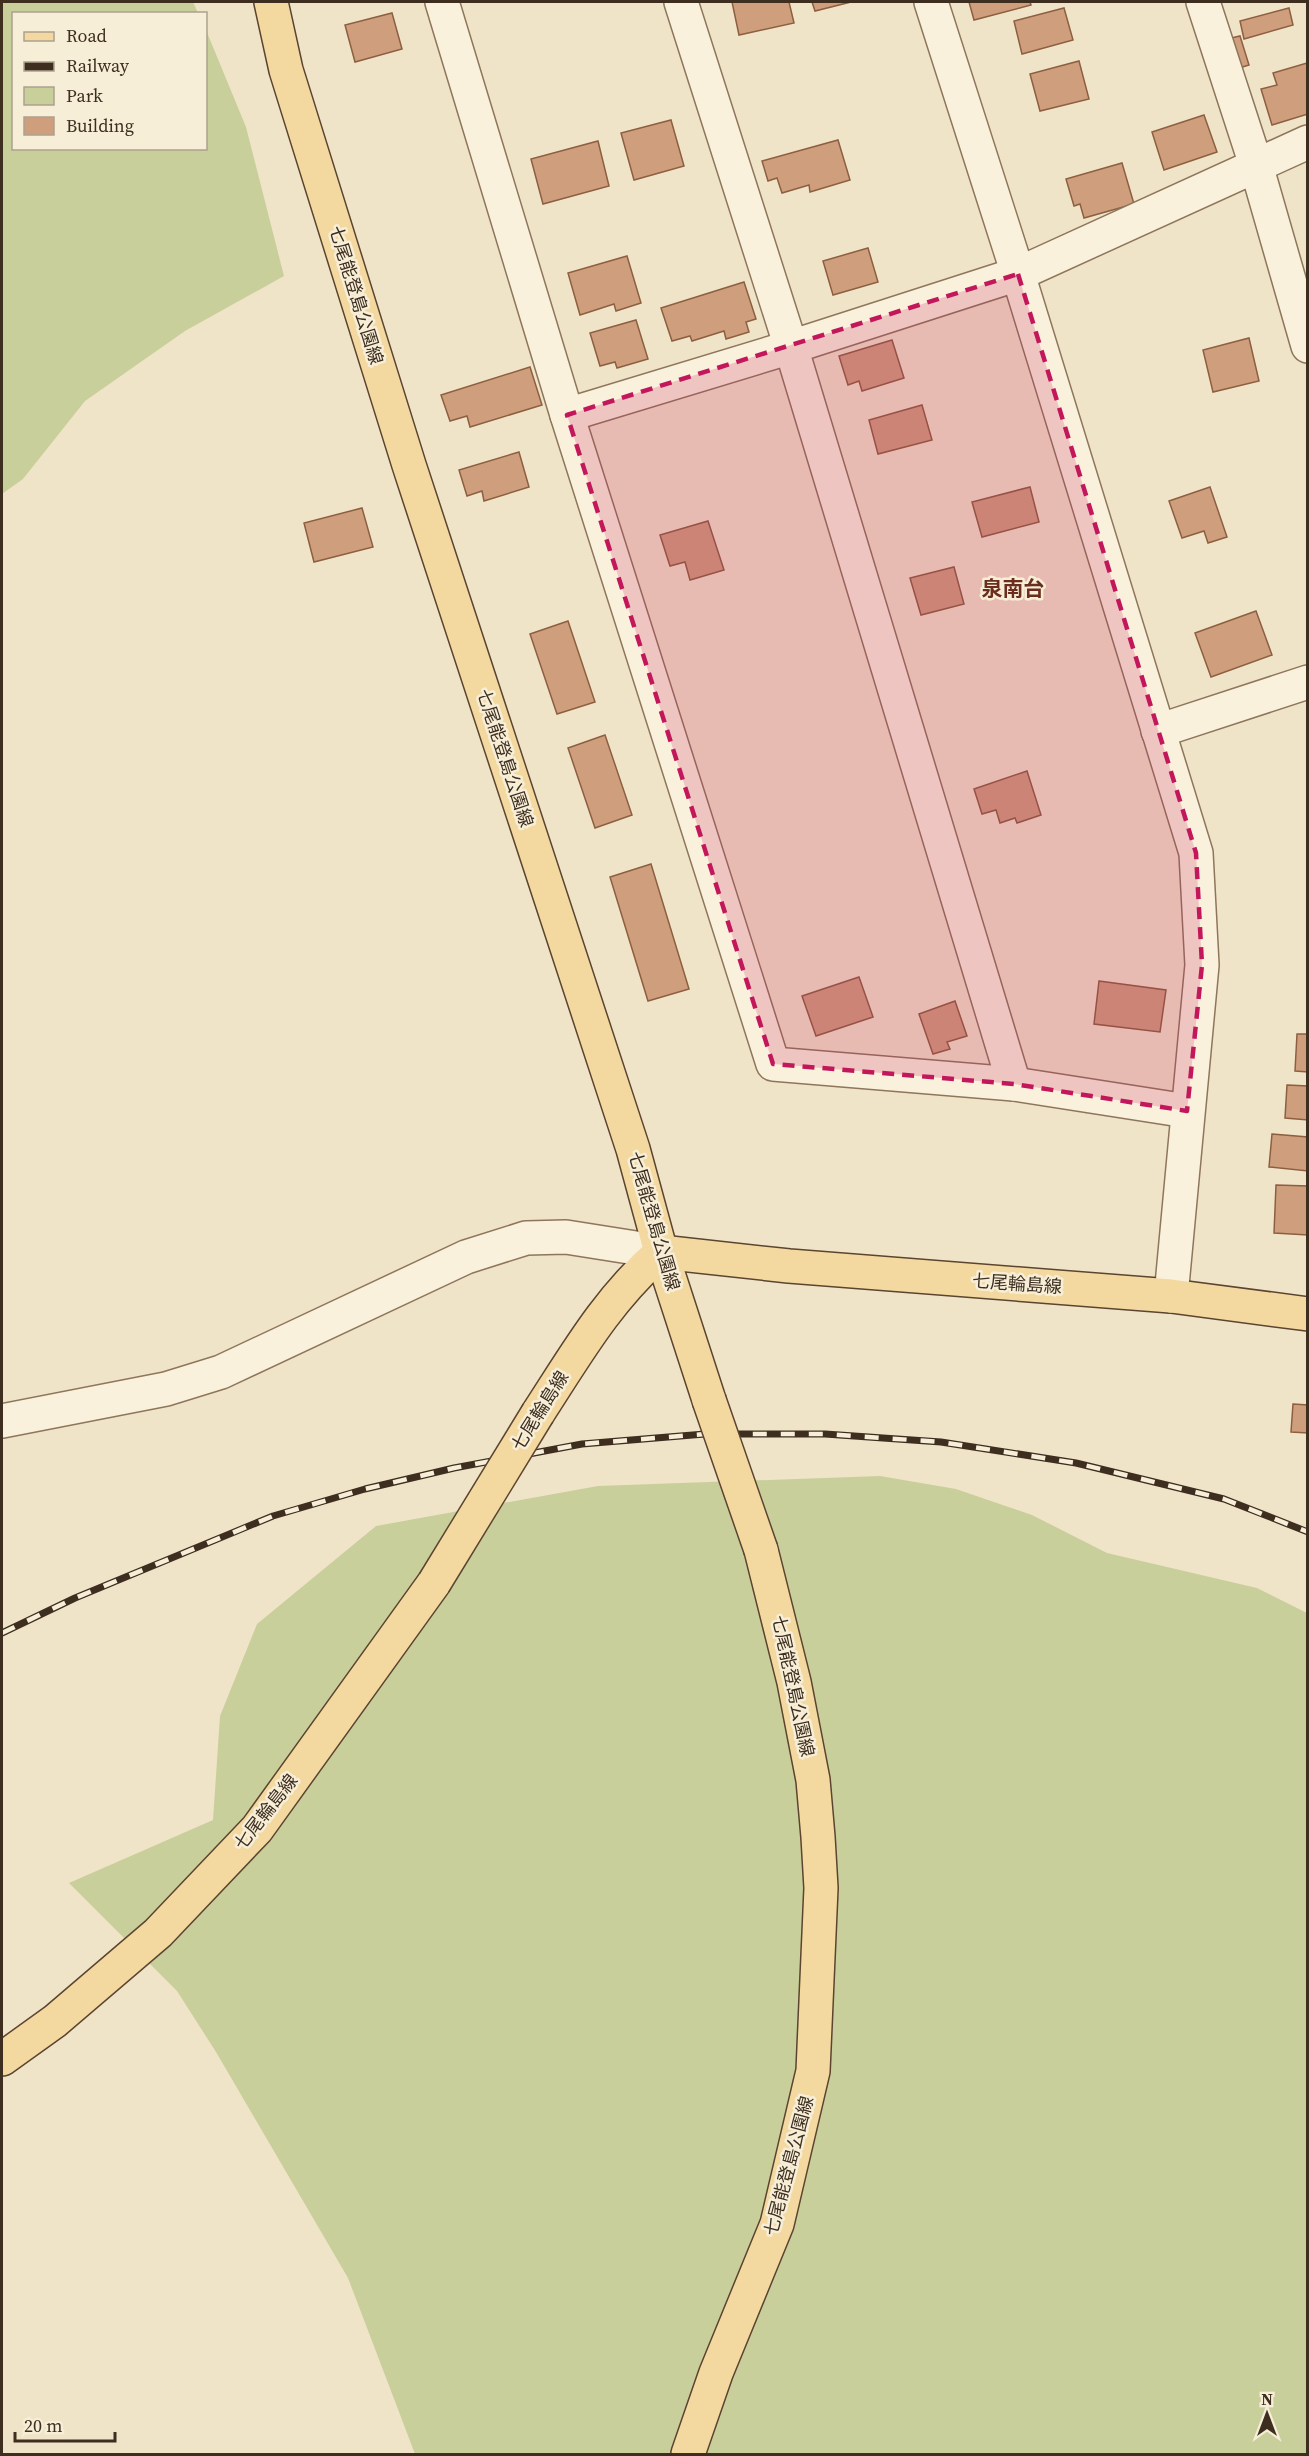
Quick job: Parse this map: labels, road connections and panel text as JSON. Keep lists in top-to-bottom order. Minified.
{"streets":{"main road":["七尾能登島公園線","七尾輪島線"]},"crossings":[["七尾能登島公園線","七尾輪島線"]],"districts":["泉南台"],"legend":["Road","Railway","Park","Building"],"scale_bar":"20 m","north":"top"}
